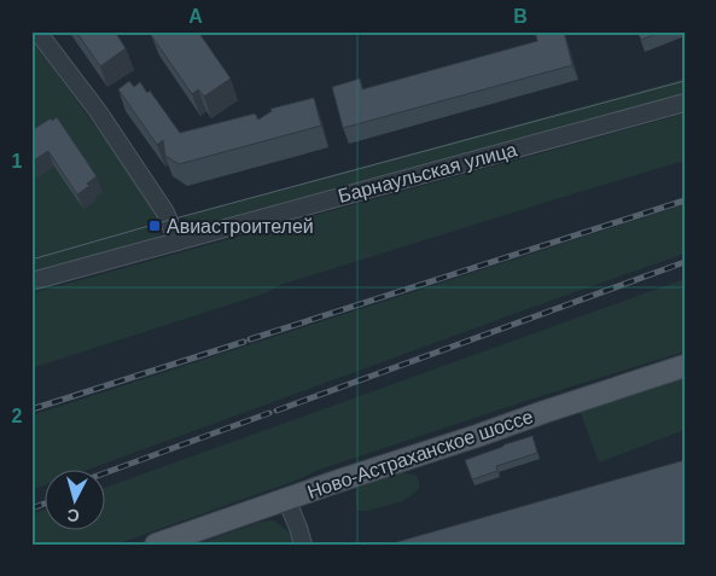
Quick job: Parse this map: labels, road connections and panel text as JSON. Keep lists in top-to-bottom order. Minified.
{"streets":{"main road":["Ново-Астраханское шоссе"],"street":["Барнаульская улица"]},"places":{"transit":["Авиастроителей"]},"north":"bottom","grid":{"columns":["A","B"],"rows":["1","2"]}}
